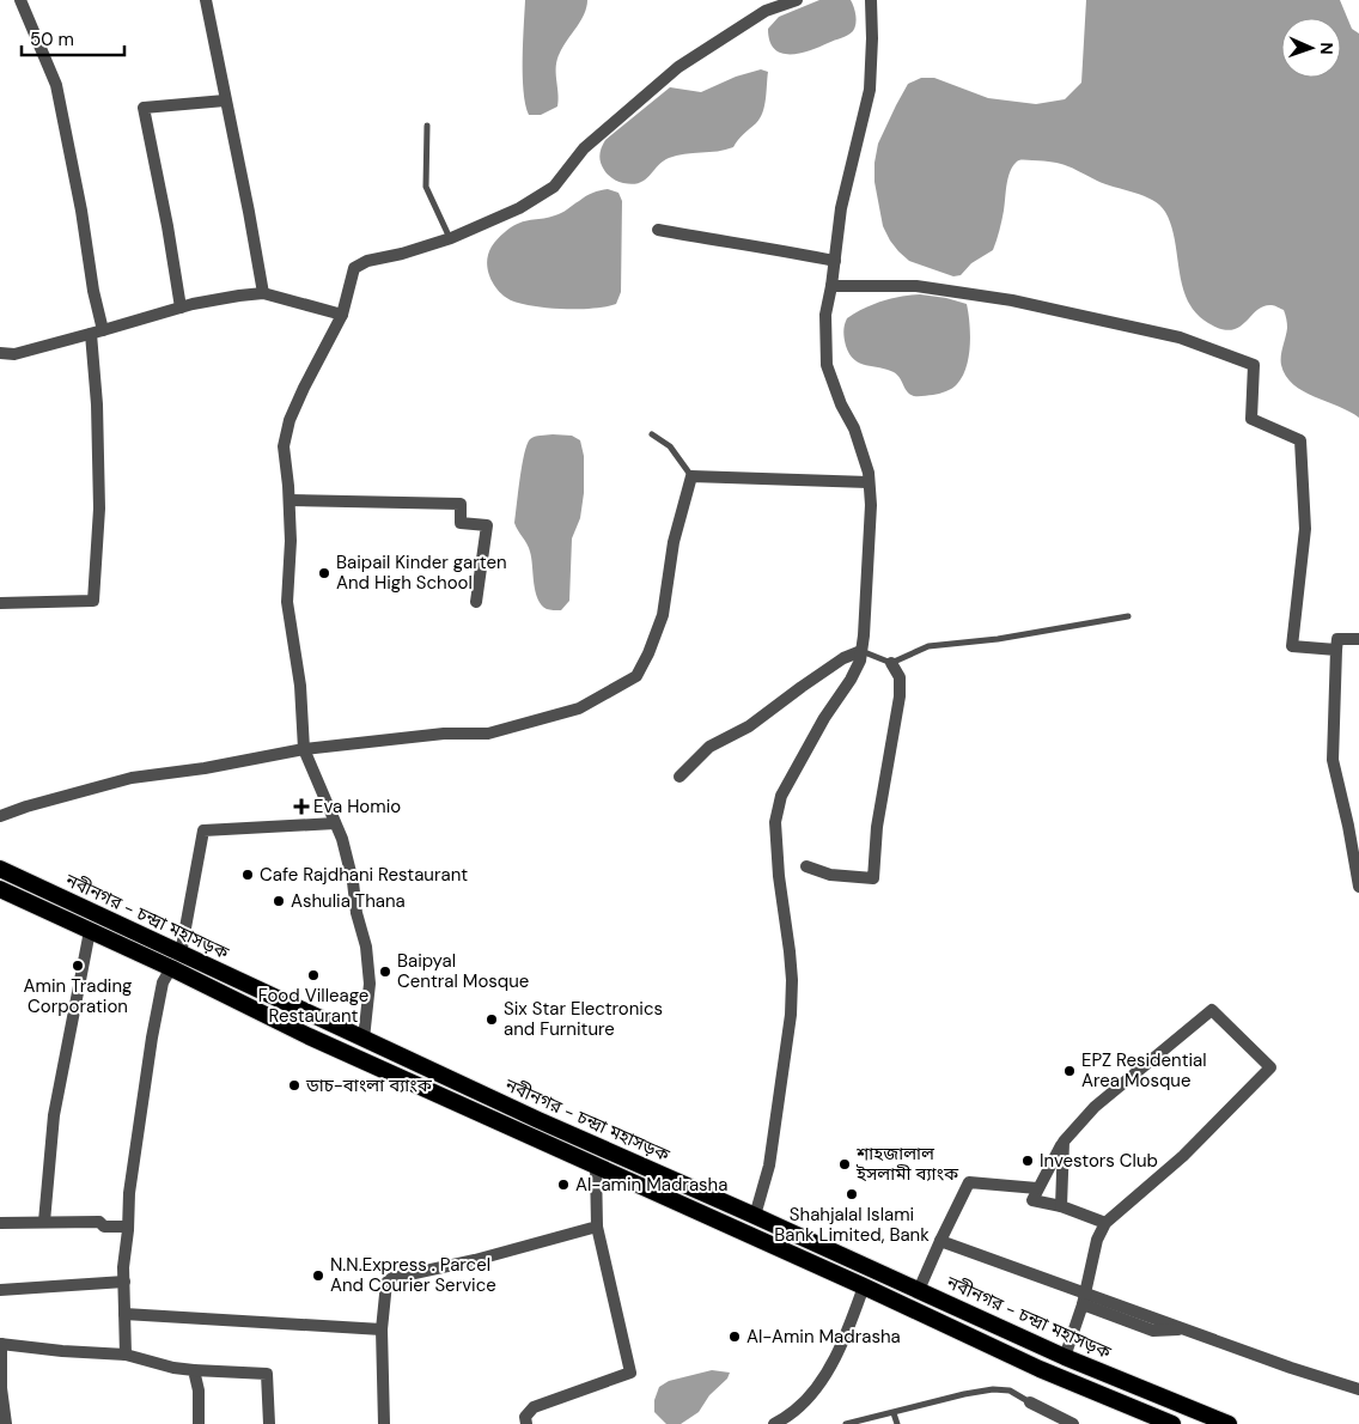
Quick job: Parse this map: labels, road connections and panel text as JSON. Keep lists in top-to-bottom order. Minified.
{"streets":{"highway":["নবীনগর - চন্দ্রা মহাসড়ক"]},"places":{"other":["Baipail Kinder garten And High School","Cafe Rajdhani Restaurant","Ashulia Thana","Amin Trading Corporation","Baipyal Central Mosque","Food Villeage Restaurant","Six Star Electronics and Furniture","EPZ Residential Area Mosque","ডাচ-বাংলা ব্যাংক","Investors Club","শাহজালাল ইসলামী ব্যাংক","Al-amin Madrasha","Shahjalal Islami Bank Limited, Bank","N.N.Express . Parcel And Courier Service","Al-Amin Madrasha"],"health":["Eva Homio"]},"scale_bar":"50 m","north":"right"}
